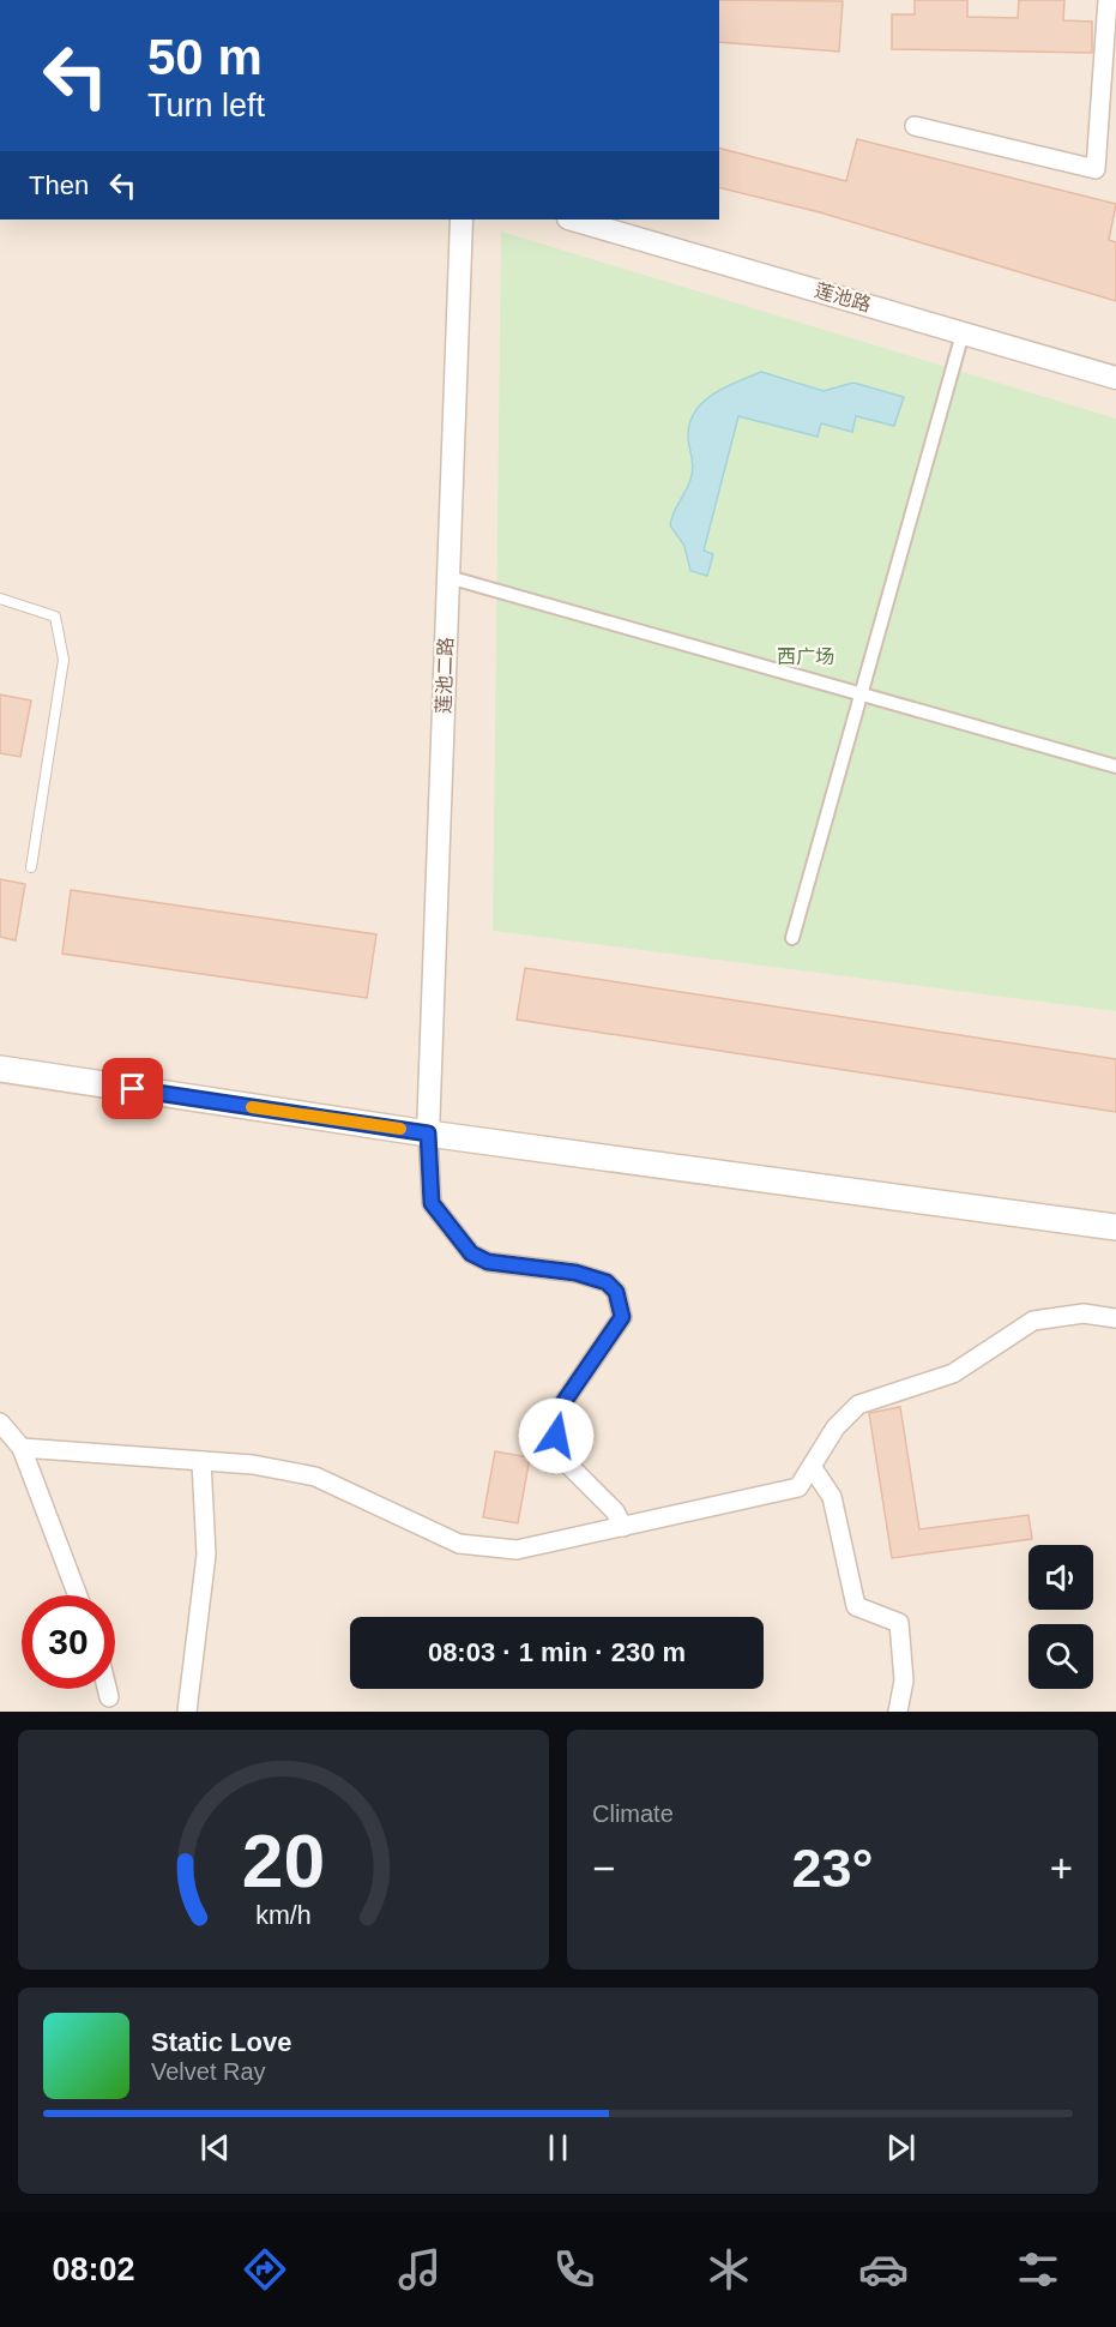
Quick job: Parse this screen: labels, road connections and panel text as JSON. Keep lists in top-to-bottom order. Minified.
{"streets":{"street":["莲池路","莲池二路"]},"parks":["西广场"],"page":{"turn":["50 m","Turn left"],"then":"Then","limit":"30","trip":"08:03 · 1 min · 230 m","tile":"Climate","heat":["−","23°","+"],"song":["Static Love","Velvet Ray"],"tabs":"08:02","gauge":["20","km/h"]}}
